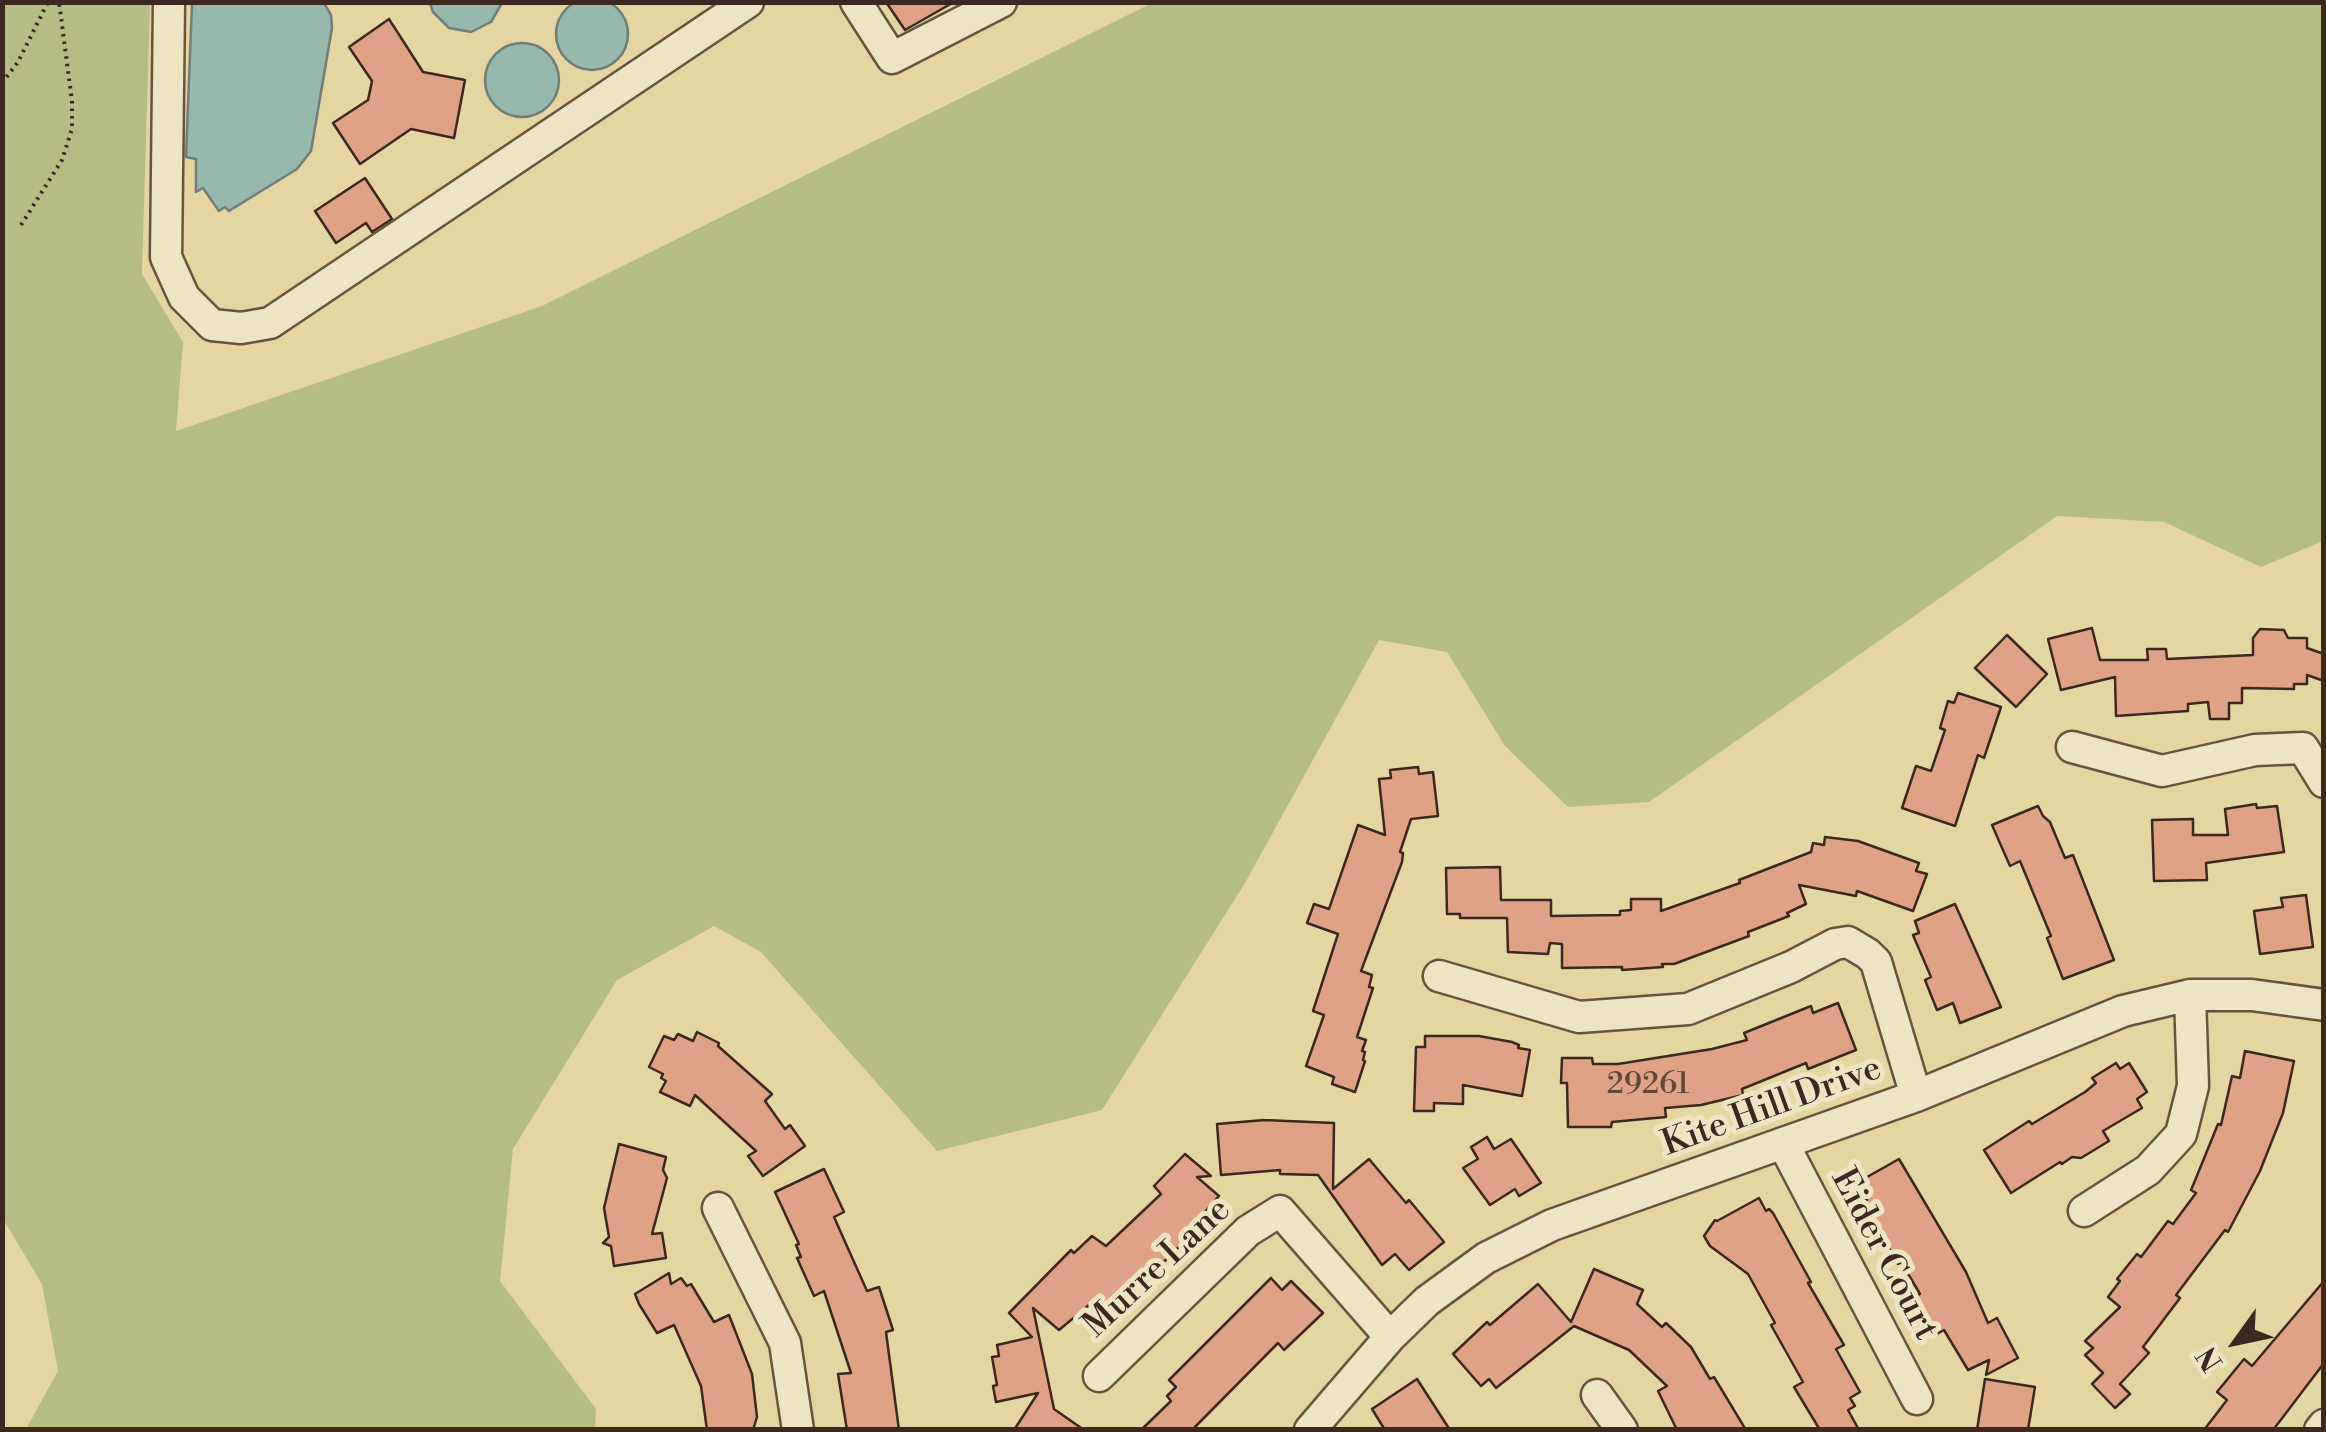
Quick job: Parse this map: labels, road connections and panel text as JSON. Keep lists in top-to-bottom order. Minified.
{"streets":{"street":["Kite Hill Drive","Eider Court","Murre Lane"]},"crossings":[["Kite Hill Drive","Eider Court"],["Kite Hill Drive","Murre Lane"]],"house_numbers":["29261"],"north":"bottom left"}
